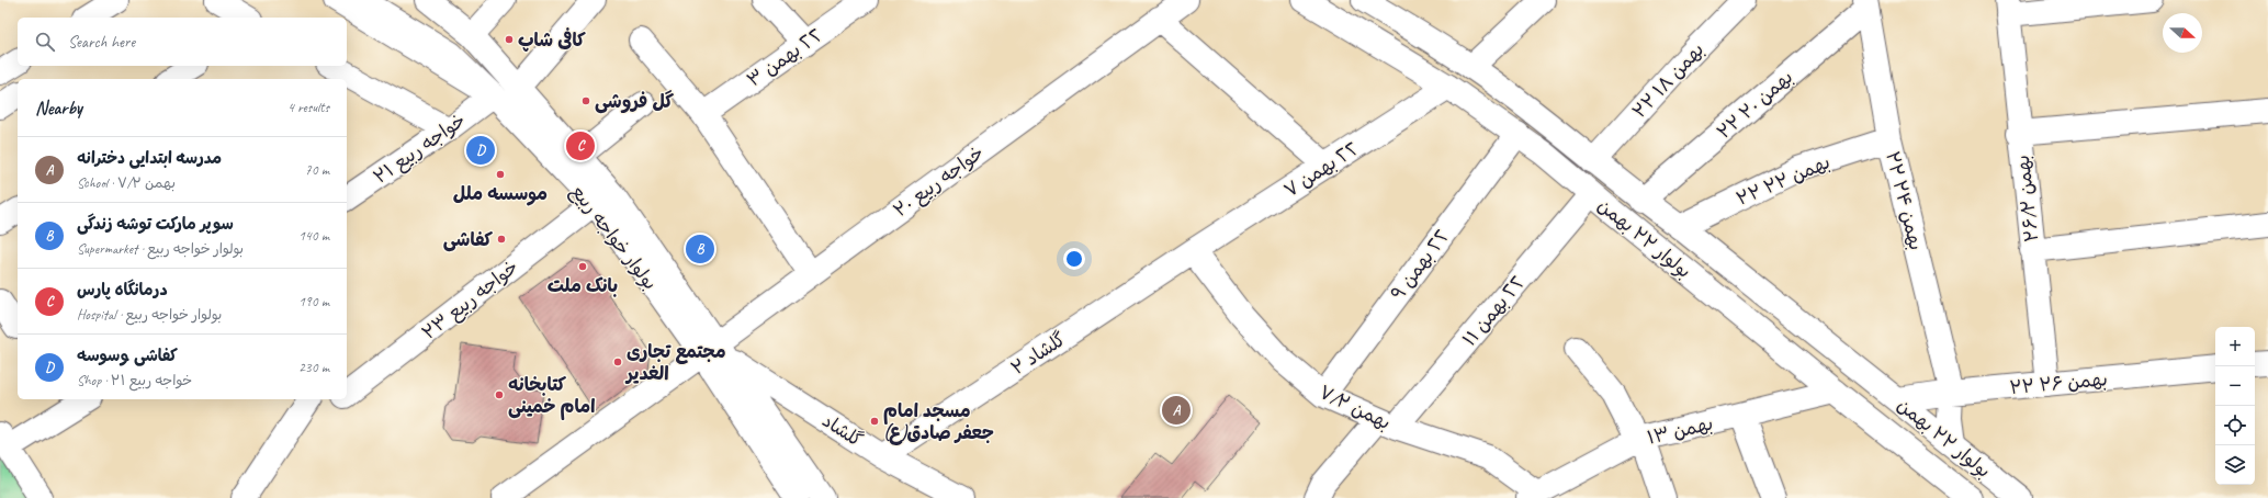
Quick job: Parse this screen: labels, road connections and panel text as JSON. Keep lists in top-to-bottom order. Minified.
{"streets":{"street":["٢٢ بهمن ۳","۲۲ بهمن ۱۸","۲۲ بهمن ۲۰","خواجه ربیع ۲۱","٢٢ بهمن ٧","۲۲ بهمن ۲۲","خواجه ربیع ۲۰","بهمن ۲۶/۲","۲۲ بهمن ۲۴","بولوار خواجه ربیع","بولوار ۲۲ بهمن","٢٢ بهمن ۹","خواجه ربیع ۲۳","٢٢ بهمن ١١","گلشاد ۲","۲۲ بهمن ۲۶","بهمن ۷/۲","گلشاد","بهمن ۱۳"]},"crossings":[["۲۲ بهمن ۱۸","بولوار ۲۲ بهمن"],["۲۲ بهمن ۲۰","۲۲ بهمن ۲۴"],["۲۲ بهمن ۲۰","بولوار ۲۲ بهمن"],["خواجه ربیع ۲۱","بولوار خواجه ربیع"],["٢٢ بهمن ٧","بولوار ۲۲ بهمن"],["٢٢ بهمن ٧","گلشاد ۲"],["٢٢ بهمن ٧","بهمن ۷/۲"],["۲۲ بهمن ۲۲","۲۲ بهمن ۲۴"],["۲۲ بهمن ۲۲","بولوار ۲۲ بهمن"],["خواجه ربیع ۲۰","بولوار خواجه ربیع"],["خواجه ربیع ۲۰","گلشاد"],["بهمن ۲۶/۲","۲۲ بهمن ۲۶"],["۲۲ بهمن ۲۴","۲۲ بهمن ۲۶"],["بولوار خواجه ربیع","خواجه ربیع ۲۳"],["بولوار خواجه ربیع","گلشاد"],["بولوار ۲۲ بهمن","٢٢ بهمن ۹"],["بولوار ۲۲ بهمن","٢٢ بهمن ١١"],["بولوار ۲۲ بهمن","۲۲ بهمن ۲۶"],["بولوار ۲۲ بهمن","بهمن ۱۳"],["٢٢ بهمن ۹","بهمن ۷/۲"],["٢٢ بهمن ١١","بهمن ۷/۲"],["گلشاد ۲","بهمن ۷/۲"],["گلشاد ۲","گلشاد"],["بهمن ۷/۲","بهمن ۱۳"]],"places":["کافی شاپ","گل فروشی","موسسه ملل","کفاشی","بانک ملت","مجتمع تجاری الغدیر","کتابخانه امام خمینی","مسجد امام جعفر صادق(ع)"],"north":"right","page":{"search":"Search here","heading":["Nearby","4 results"],"pins":["C","D","B","A"],"list":[{"mark":"A","name":"مدرسه ابتدایی دخترانه","note":"School · بهمن ۷/۲","value":"70 m"},{"mark":"B","name":"سوپر مارکت توشه زندگی","note":"Supermarket · بولوار خواجه ربیع","value":"140 m"},{"mark":"C","name":"درمانگاه پارس","note":"Hospital · بولوار خواجه ربیع","value":"190 m"},{"mark":"D","name":"کفاشی وسوسه","note":"Shop · خواجه ربیع ۲۱","value":"230 m"}],"map_buttons":["+","−"]}}
